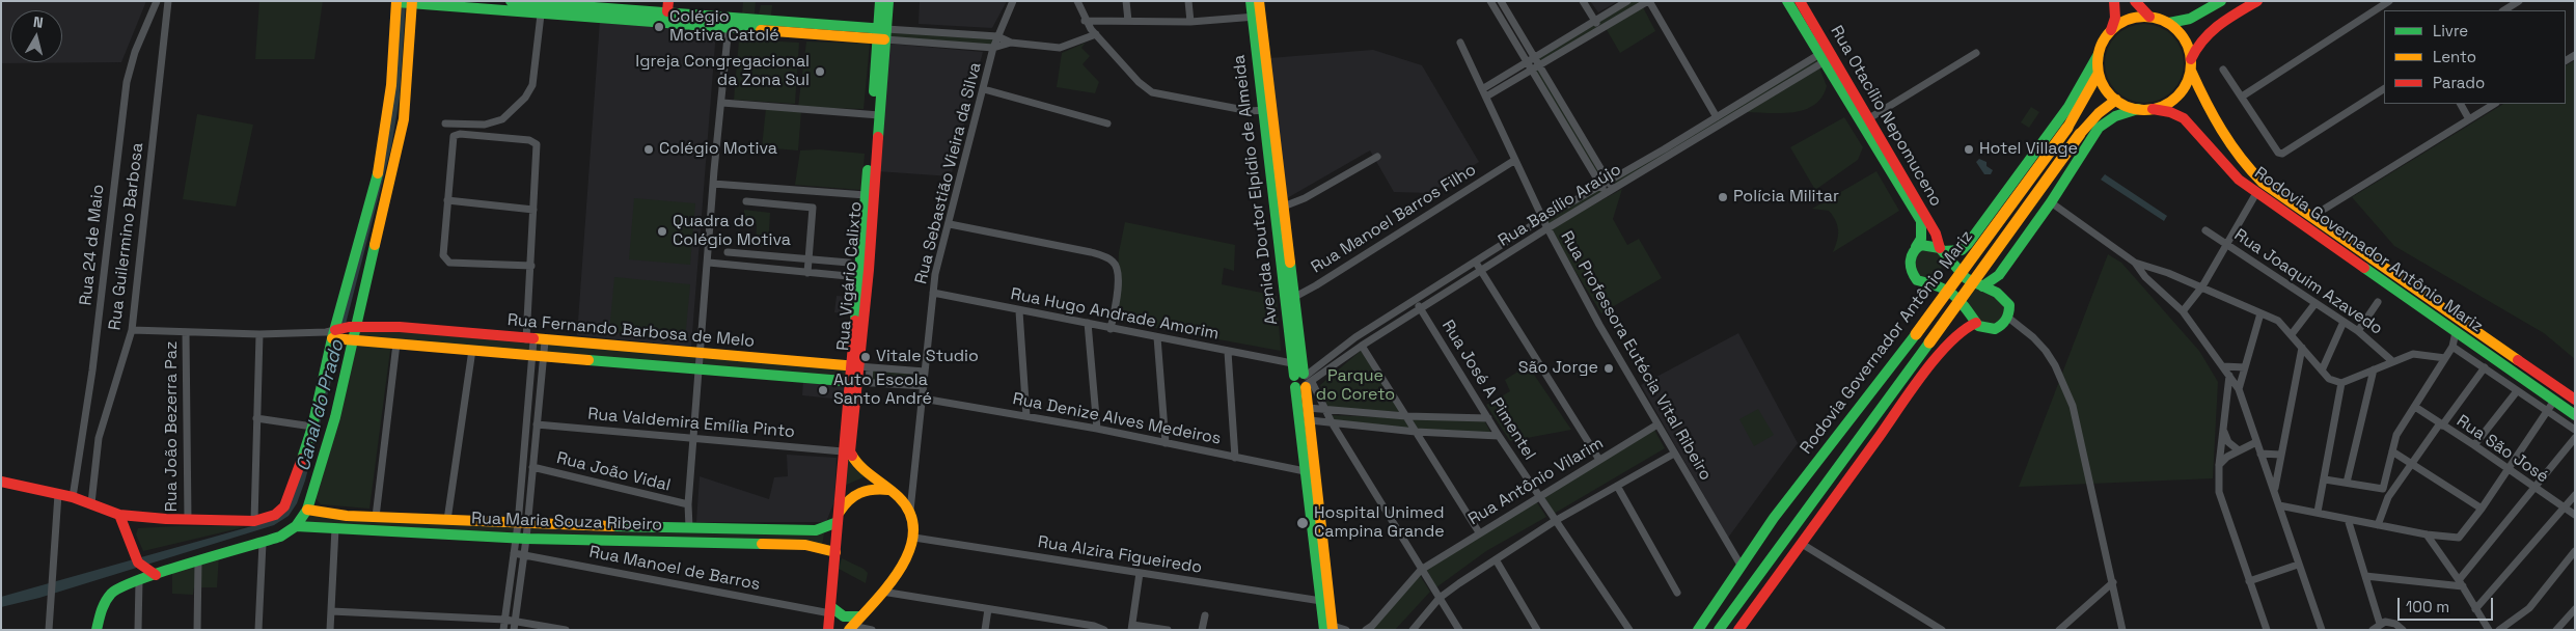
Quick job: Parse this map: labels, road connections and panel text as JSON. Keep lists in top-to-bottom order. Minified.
{"streets":{"main road":["Rua Otacílio Nepomuceno","Avenida Doutor Elpídio de Almeida","Rodovia Governador Antônio Mariz","Rua Vigário Calixto","Rua Fernando Barbosa de Melo","Rua Maria Souza Ribeiro"],"street":["Rua Sebastião Vieira da Silva","Rua Basílio Araújo","Rua Manoel Barros Filho","Rua Guilermino Barbosa","Rua 24 de Maio","Rua Joaquim Azavedo","Rua Hugo Andrade Amorim","Rua Professora Eutécia Vital Ribeiro","Rua José A Pimentel","Rua Denize Alves Medeiros","Rua Valdemira Emília Pinto","Rua João Bezerra Paz","Rua São José","Rua João Vidal","Rua Antônio Vilarim","Rua Alzira Figueiredo","Rua Manoel de Barros"]},"crossings":[["Rua Otacílio Nepomuceno","Rua Basílio Araújo"],["Rua Sebastião Vieira da Silva","Rua Vigário Calixto"],["Rua Sebastião Vieira da Silva","Rua Hugo Andrade Amorim"],["Rua Sebastião Vieira da Silva","Rua Fernando Barbosa de Melo"],["Rua Sebastião Vieira da Silva","Rua Denize Alves Medeiros"],["Avenida Doutor Elpídio de Almeida","Rua Basílio Araújo"],["Avenida Doutor Elpídio de Almeida","Rua Manoel Barros Filho"],["Avenida Doutor Elpídio de Almeida","Rua Hugo Andrade Amorim"],["Avenida Doutor Elpídio de Almeida","Rua Denize Alves Medeiros"],["Avenida Doutor Elpídio de Almeida","Rua Alzira Figueiredo"],["Rua Basílio Araújo","Rua Professora Eutécia Vital Ribeiro"],["Rua Basílio Araújo","Rua José A Pimentel"],["Rua Manoel Barros Filho","Rua Professora Eutécia Vital Ribeiro"],["Rodovia Governador Antônio Mariz","Rua Professora Eutécia Vital Ribeiro"],["Rua Vigário Calixto","Rua Fernando Barbosa de Melo"],["Rua Vigário Calixto","Rua Valdemira Emília Pinto"],["Rua Vigário Calixto","Rua Maria Souza Ribeiro"],["Rua Vigário Calixto","Rua Manoel de Barros"],["Rua Professora Eutécia Vital Ribeiro","Rua Antônio Vilarim"],["Rua José A Pimentel","Rua Antônio Vilarim"]],"water":["Canal do Prado"],"parks":["Parque do Coreto"],"places":["Colégio Motiva Catolé","Igreja Congregacional da Zona Sul","Colégio Motiva","Hotel Village","Polícia Militar","Quadra do Colégio Motiva","Vitale Studio","São Jorge","Auto Escola Santo André","Hospital Unimed Campina Grande"],"legend":["Livre","Lento","Parado"],"scale_bar":"100 m","north":"top"}
